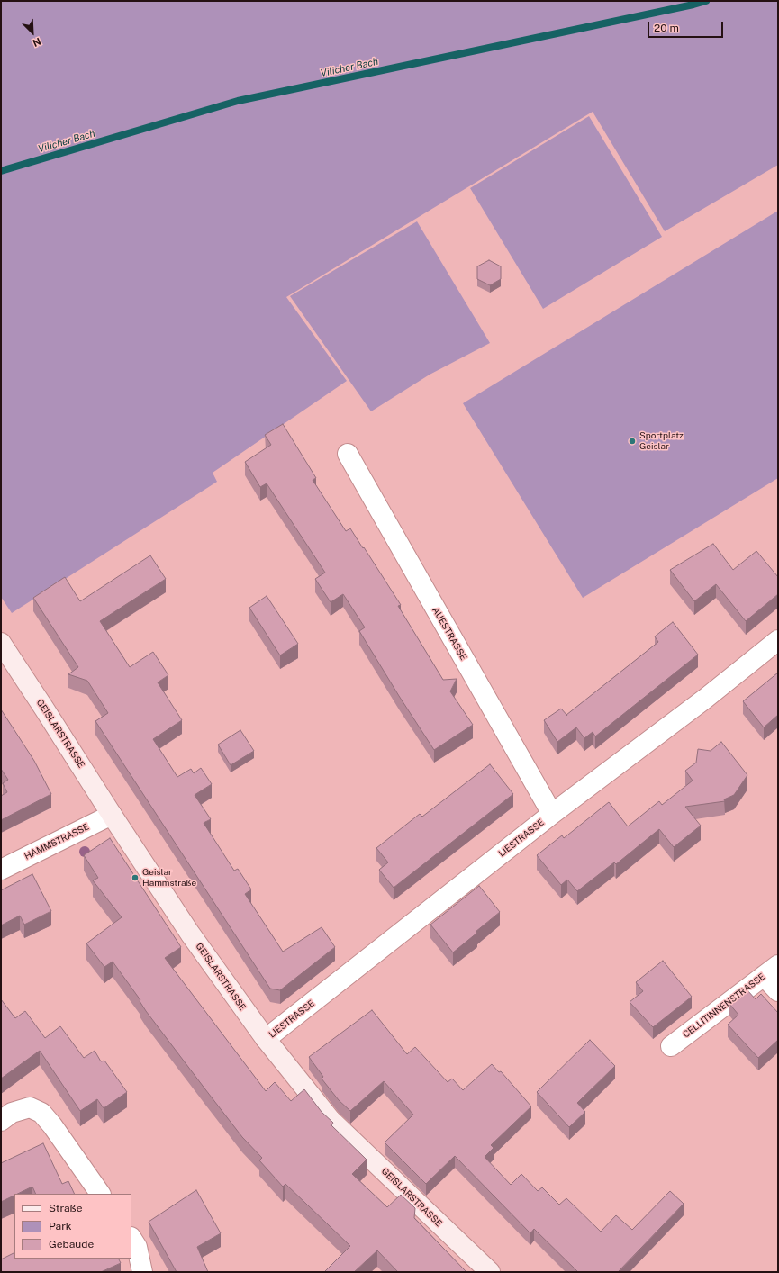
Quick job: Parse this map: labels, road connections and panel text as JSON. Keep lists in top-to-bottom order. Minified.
{"streets":{"street":["AUESTRASSE","GEISLARSTRASSE","LIESTRASSE","HAMMSTRASSE","CELLITINNENSTRASSE"]},"crossings":[["AUESTRASSE","LIESTRASSE"],["GEISLARSTRASSE","LIESTRASSE"],["GEISLARSTRASSE","HAMMSTRASSE"]],"water":["Vilicher Bach"],"places":["Sportplatz Geislar","Geislar Hammstraße"],"legend":["Straße","Park","Gebäude"],"scale_bar":"20 m","north":"bottom right"}
